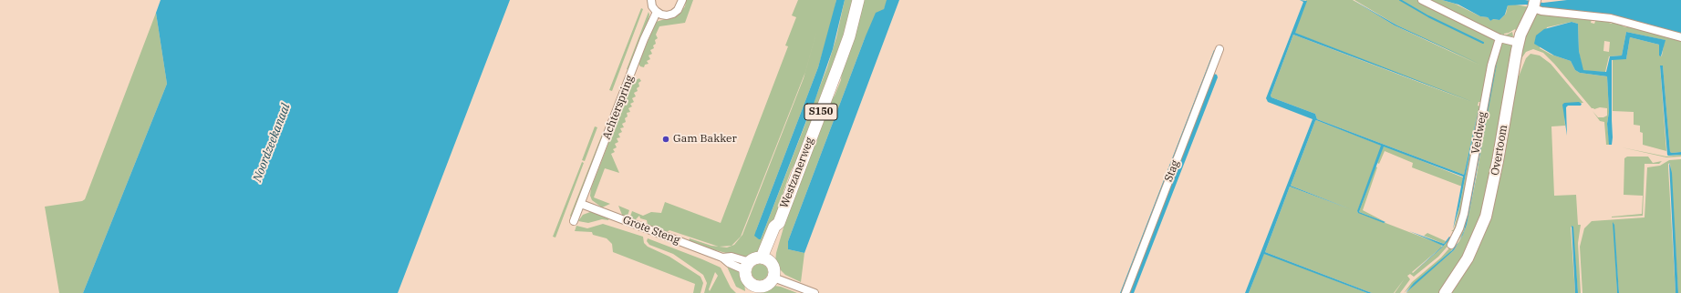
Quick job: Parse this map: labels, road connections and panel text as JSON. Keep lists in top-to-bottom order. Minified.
{"streets":{"main road":["S150","Westzanerweg"],"street":["Achterspring","Veldweg","Overtoom","Stag","Grote Steng"]},"crossings":[["Achterspring","Grote Steng"],["Westzanerweg","Grote Steng"]],"water":["Noordzeekanaal"],"places":["Gam Bakker"]}
